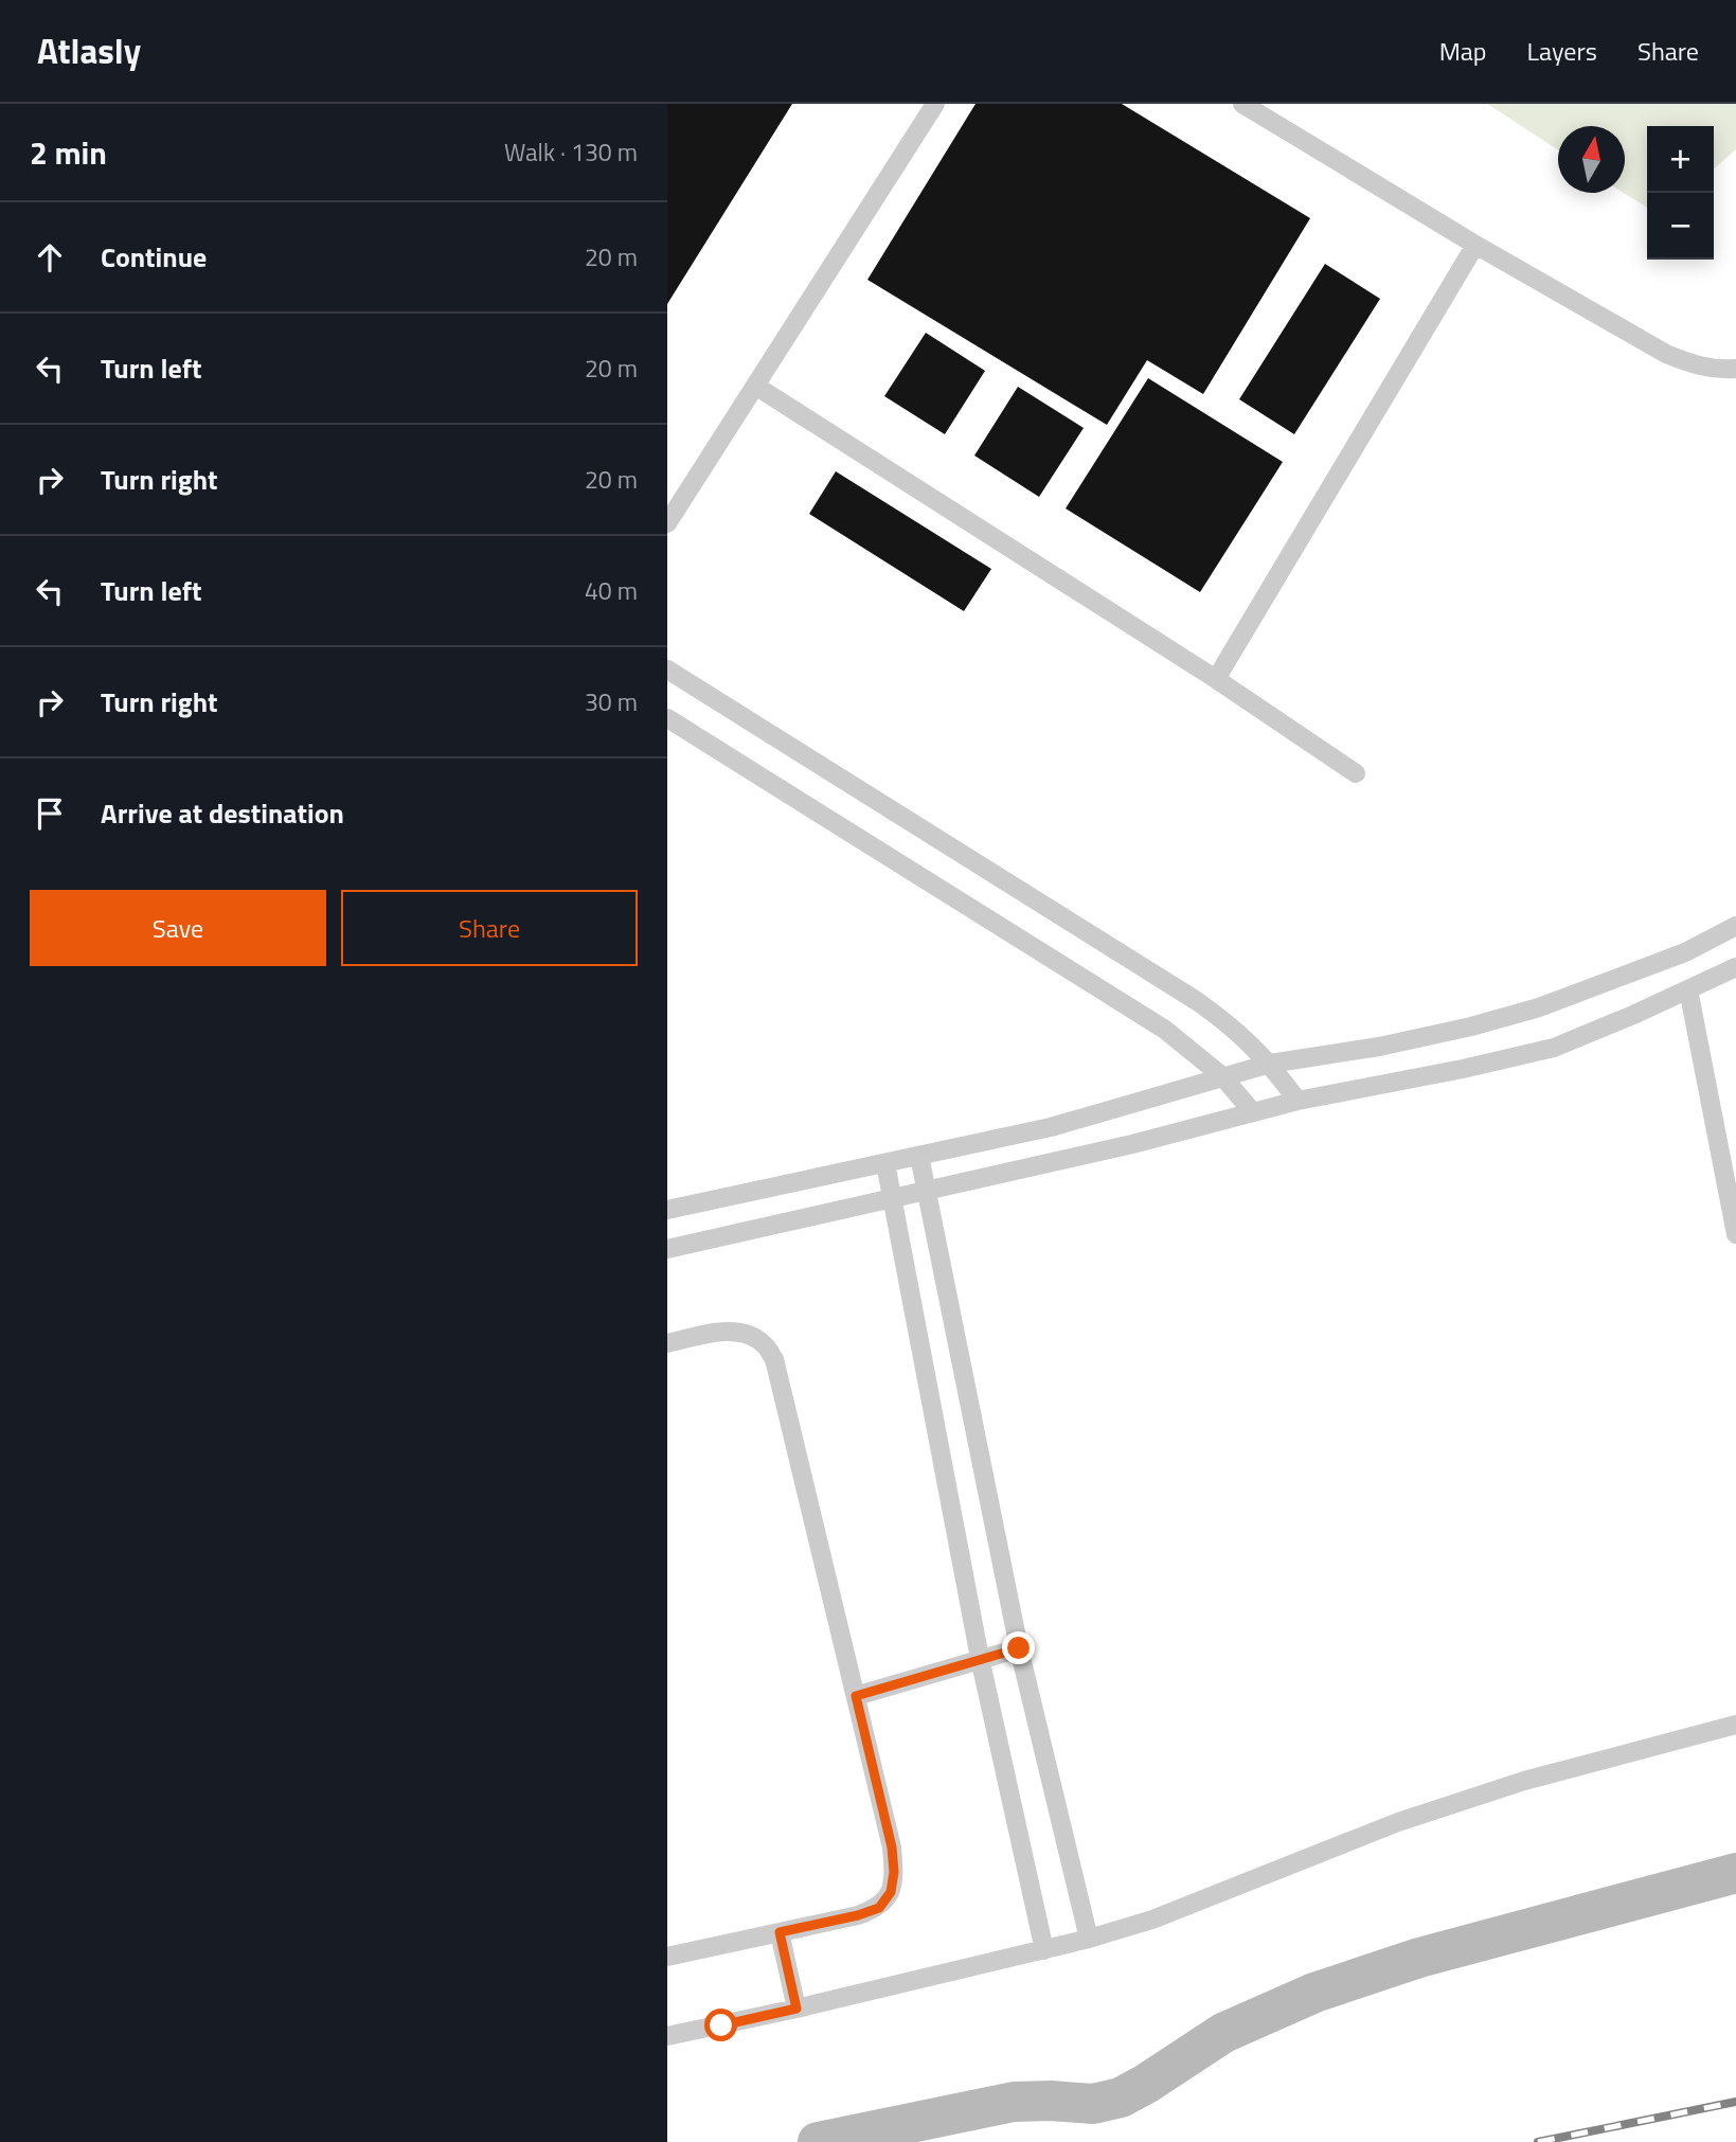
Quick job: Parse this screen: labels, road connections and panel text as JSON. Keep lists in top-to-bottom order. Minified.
{"north":"top","page":{"header":"Atlasly","nav":["Map","Layers","Share"],"heading":["2 min","Walk · 130 m"],"map_buttons":["+","−"],"list":[["Continue","20 m"],["Turn left","20 m"],["Turn right","20 m"],["Turn left","40 m"],["Turn right","30 m"],"Arrive at destination"],"buttons":["Save","Share"]}}
